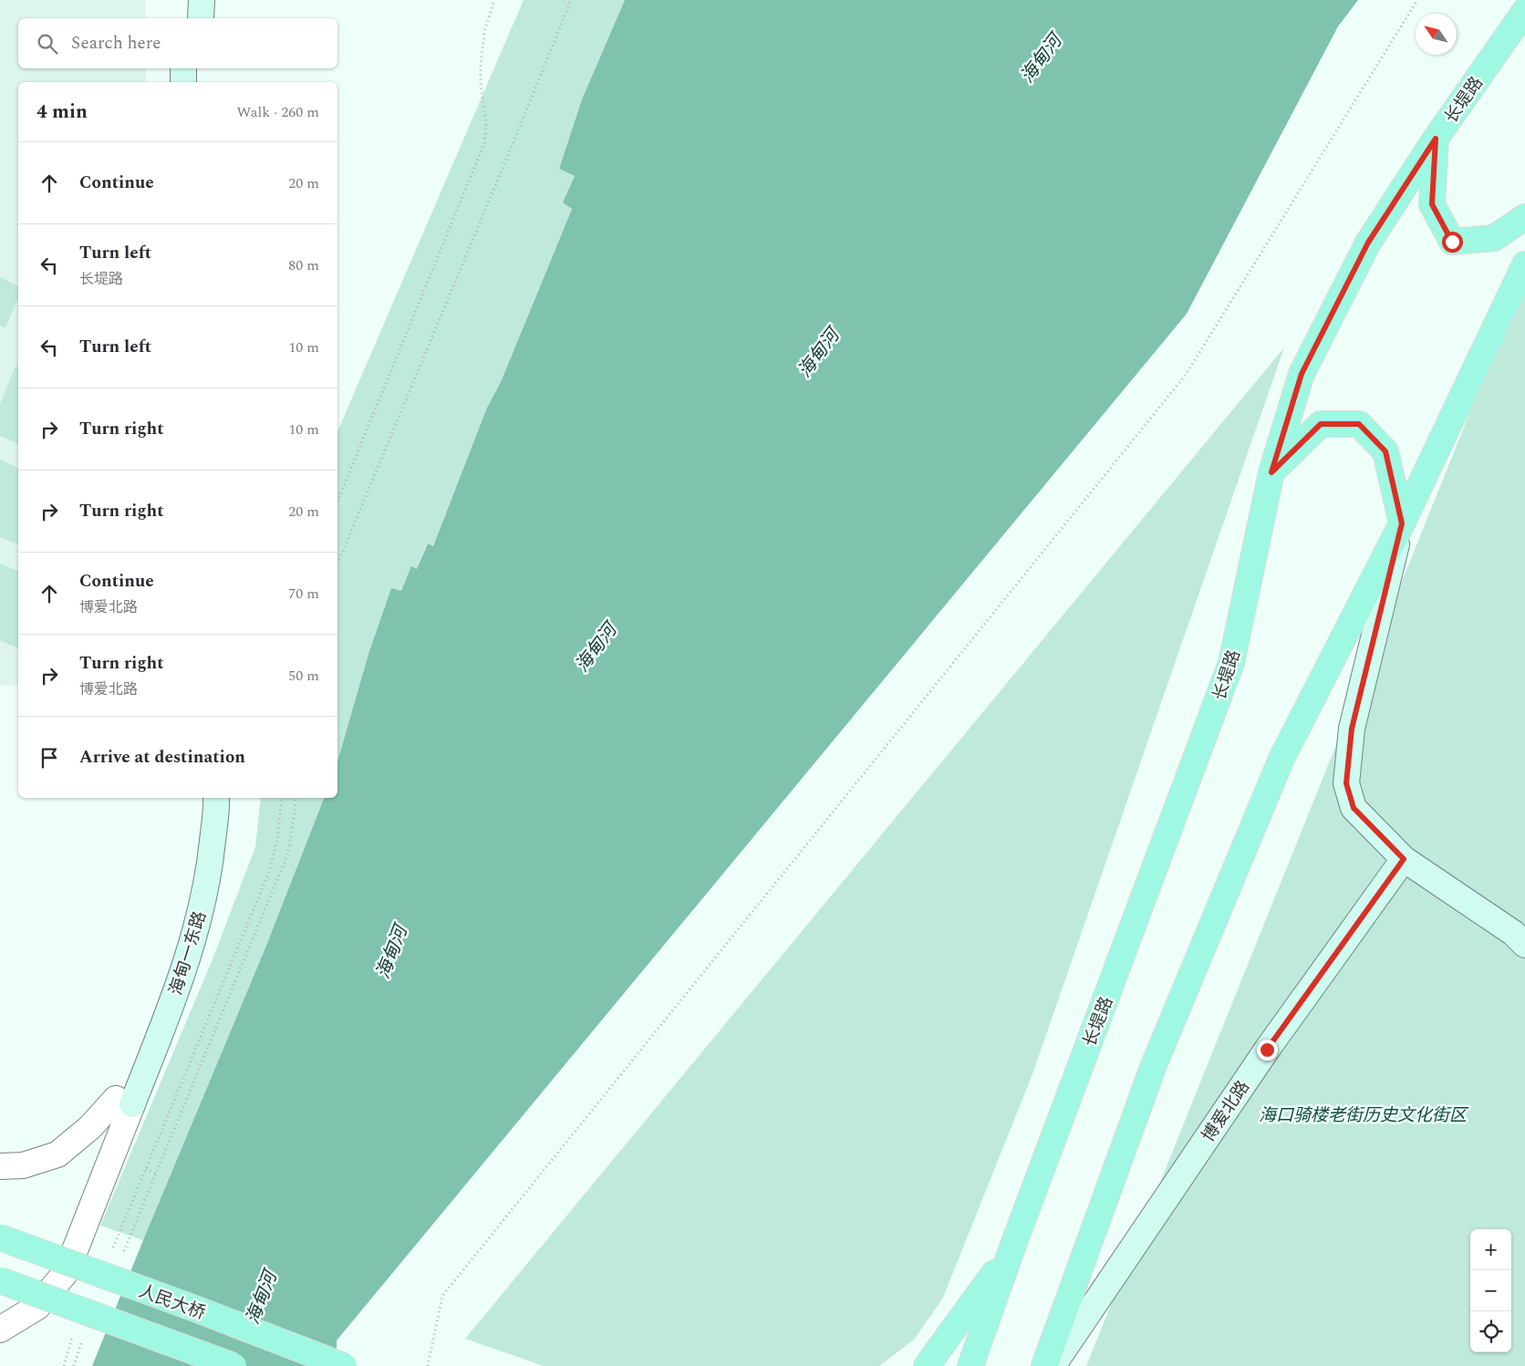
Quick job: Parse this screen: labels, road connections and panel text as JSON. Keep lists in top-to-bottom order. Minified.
{"streets":{"main road":["长堤路","人民大桥"],"street":["海甸一东路","博爱北路"]},"water":["海甸河"],"parks":["海口骑楼老街历史文化街区"],"north":"top left","page":{"search":"Search here","heading":["4 min","Walk · 260 m"],"list":[["Continue","20 m"],["Turn left","长堤路","80 m"],["Turn left","10 m"],["Turn right","10 m"],["Turn right","20 m"],["Continue","博爱北路","70 m"],["Turn right","博爱北路","50 m"],"Arrive at destination"],"map_buttons":["+","−"]}}
